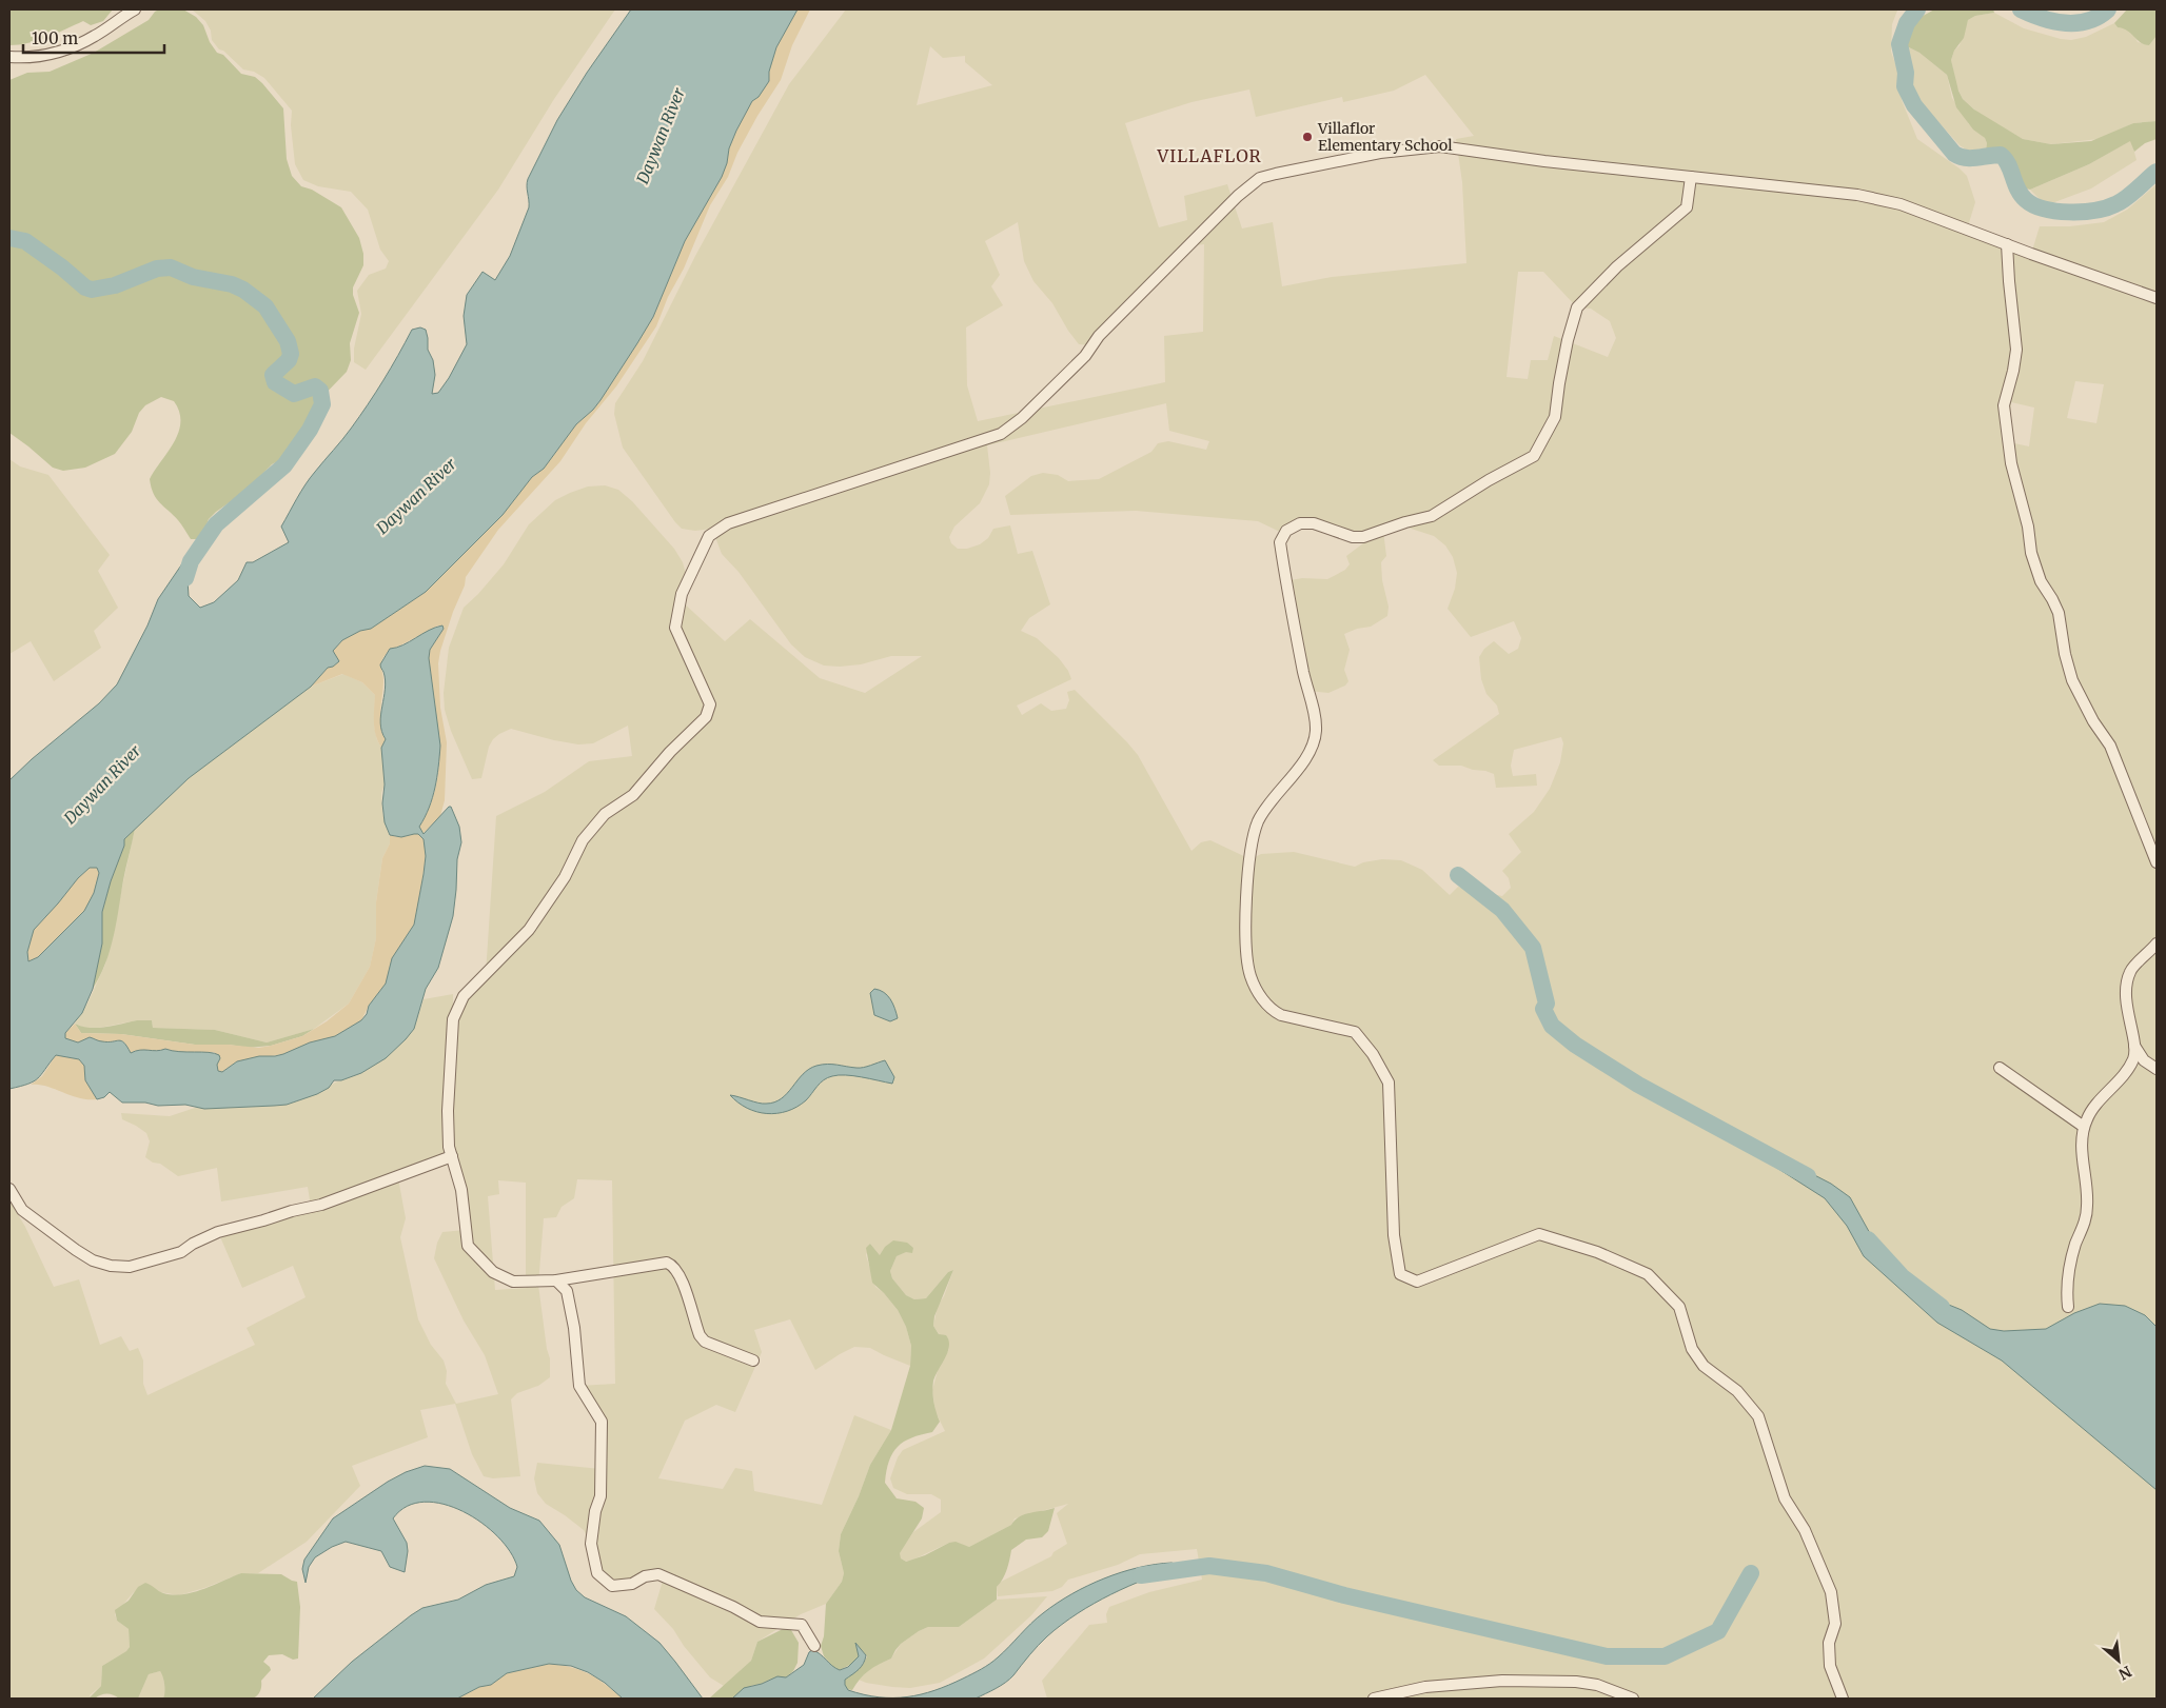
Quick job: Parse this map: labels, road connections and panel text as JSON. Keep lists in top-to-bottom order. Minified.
{"districts":["VILLAFLOR"],"water":["Daywan River"],"places":["Villaflor Elementary School"],"scale_bar":"100 m","north":"bottom right"}
